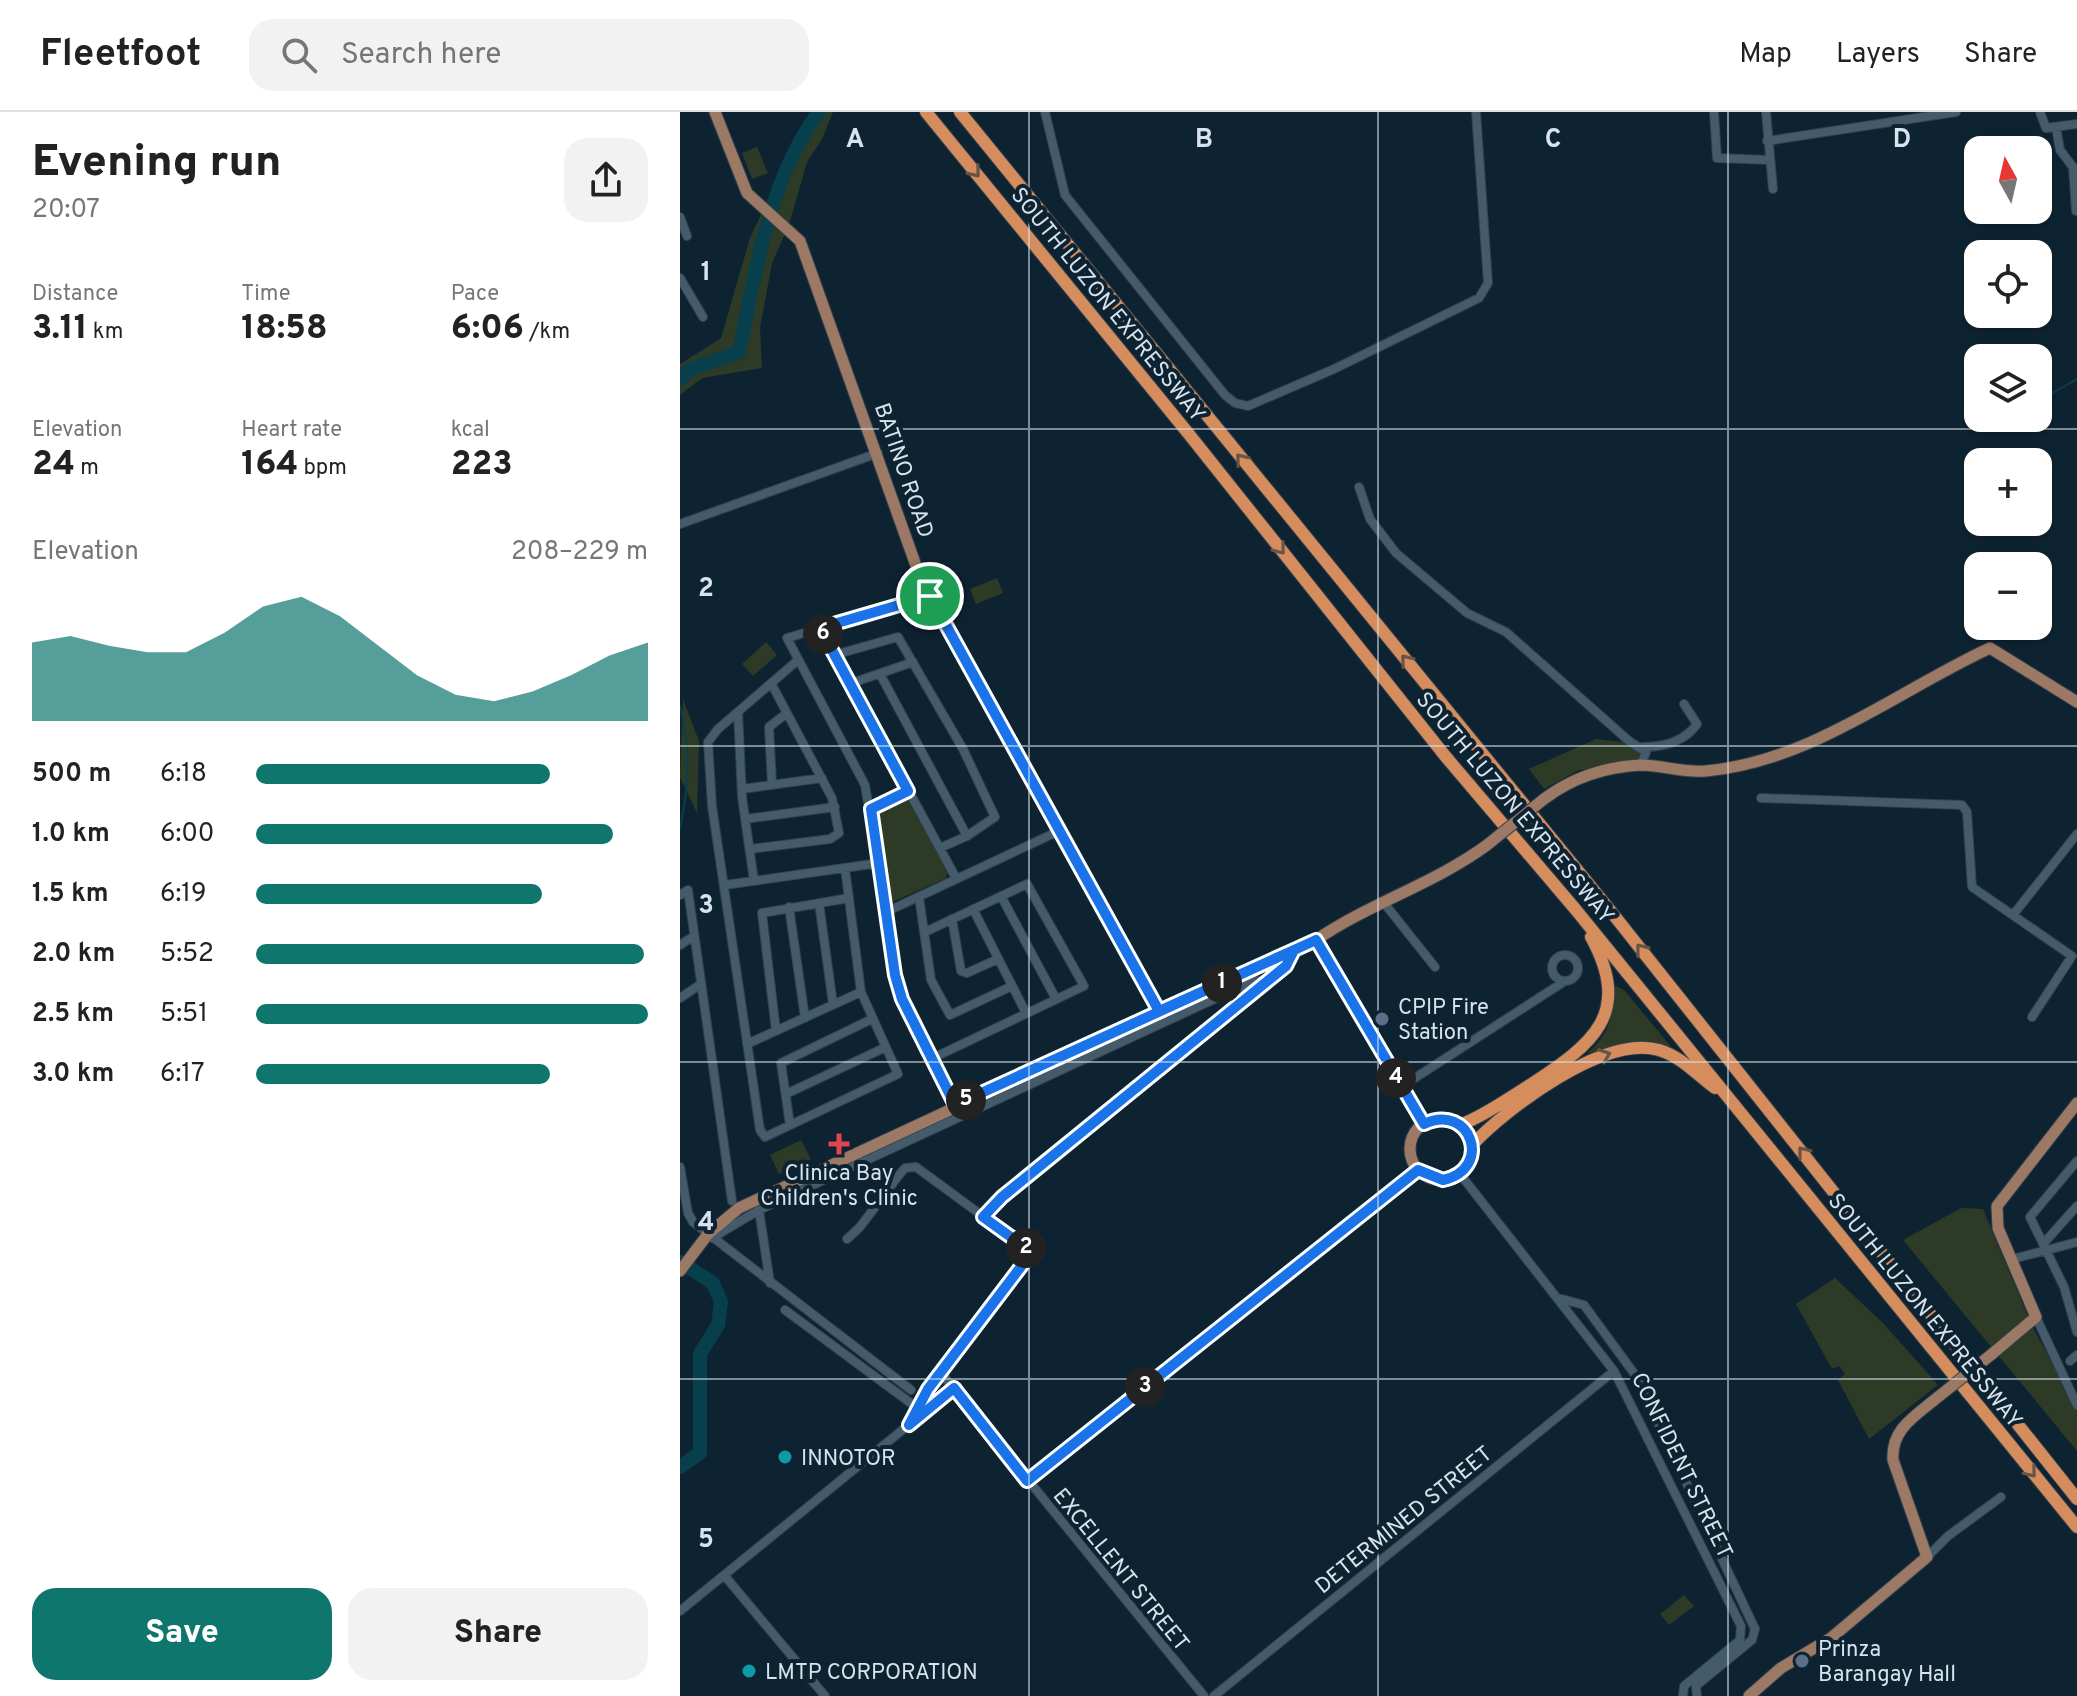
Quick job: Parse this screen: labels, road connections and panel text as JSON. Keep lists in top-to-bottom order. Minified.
{"streets":{"highway":["SOUTH LUZON EXPRESSWAY"],"main road":["BATINO ROAD"],"street":["CONFIDENT STREET","DETERMINED STREET","EXCELLENT STREET"]},"crossings":[["CONFIDENT STREET","DETERMINED STREET"]],"places":{"other":["CPIP Fire Station","INNOTOR","Prinza Barangay Hall","LMTP CORPORATION"],"health":["Clinica Bay Children's Clinic"]},"north":"top","page":{"header":"Fleetfoot","search":"Search here","nav":["Map","Layers","Share"],"heading":["Evening run","20:07"],"map_buttons":["+","−"],"stats":[["Distance","3.11 km"],["Time","18:58"],["Pace","6:06 /km"],["Elevation","24 m"],["Heart rate","164 bpm"],["kcal","223"]],"chart":["Elevation","208–229 m"],"pins":["6","1","4","5","2","3"],"list":[{"name":"500 m","note":"6:18"},{"name":"1.0 km","note":"6:00"},{"name":"1.5 km","note":"6:19"},{"name":"2.0 km","note":"5:52"},{"name":"2.5 km","note":"5:51"},{"name":"3.0 km","note":"6:17"}],"buttons":["Save","Share"]},"grid":{"columns":["A","B","C","D"],"rows":["1","2","3","4","5"]}}
